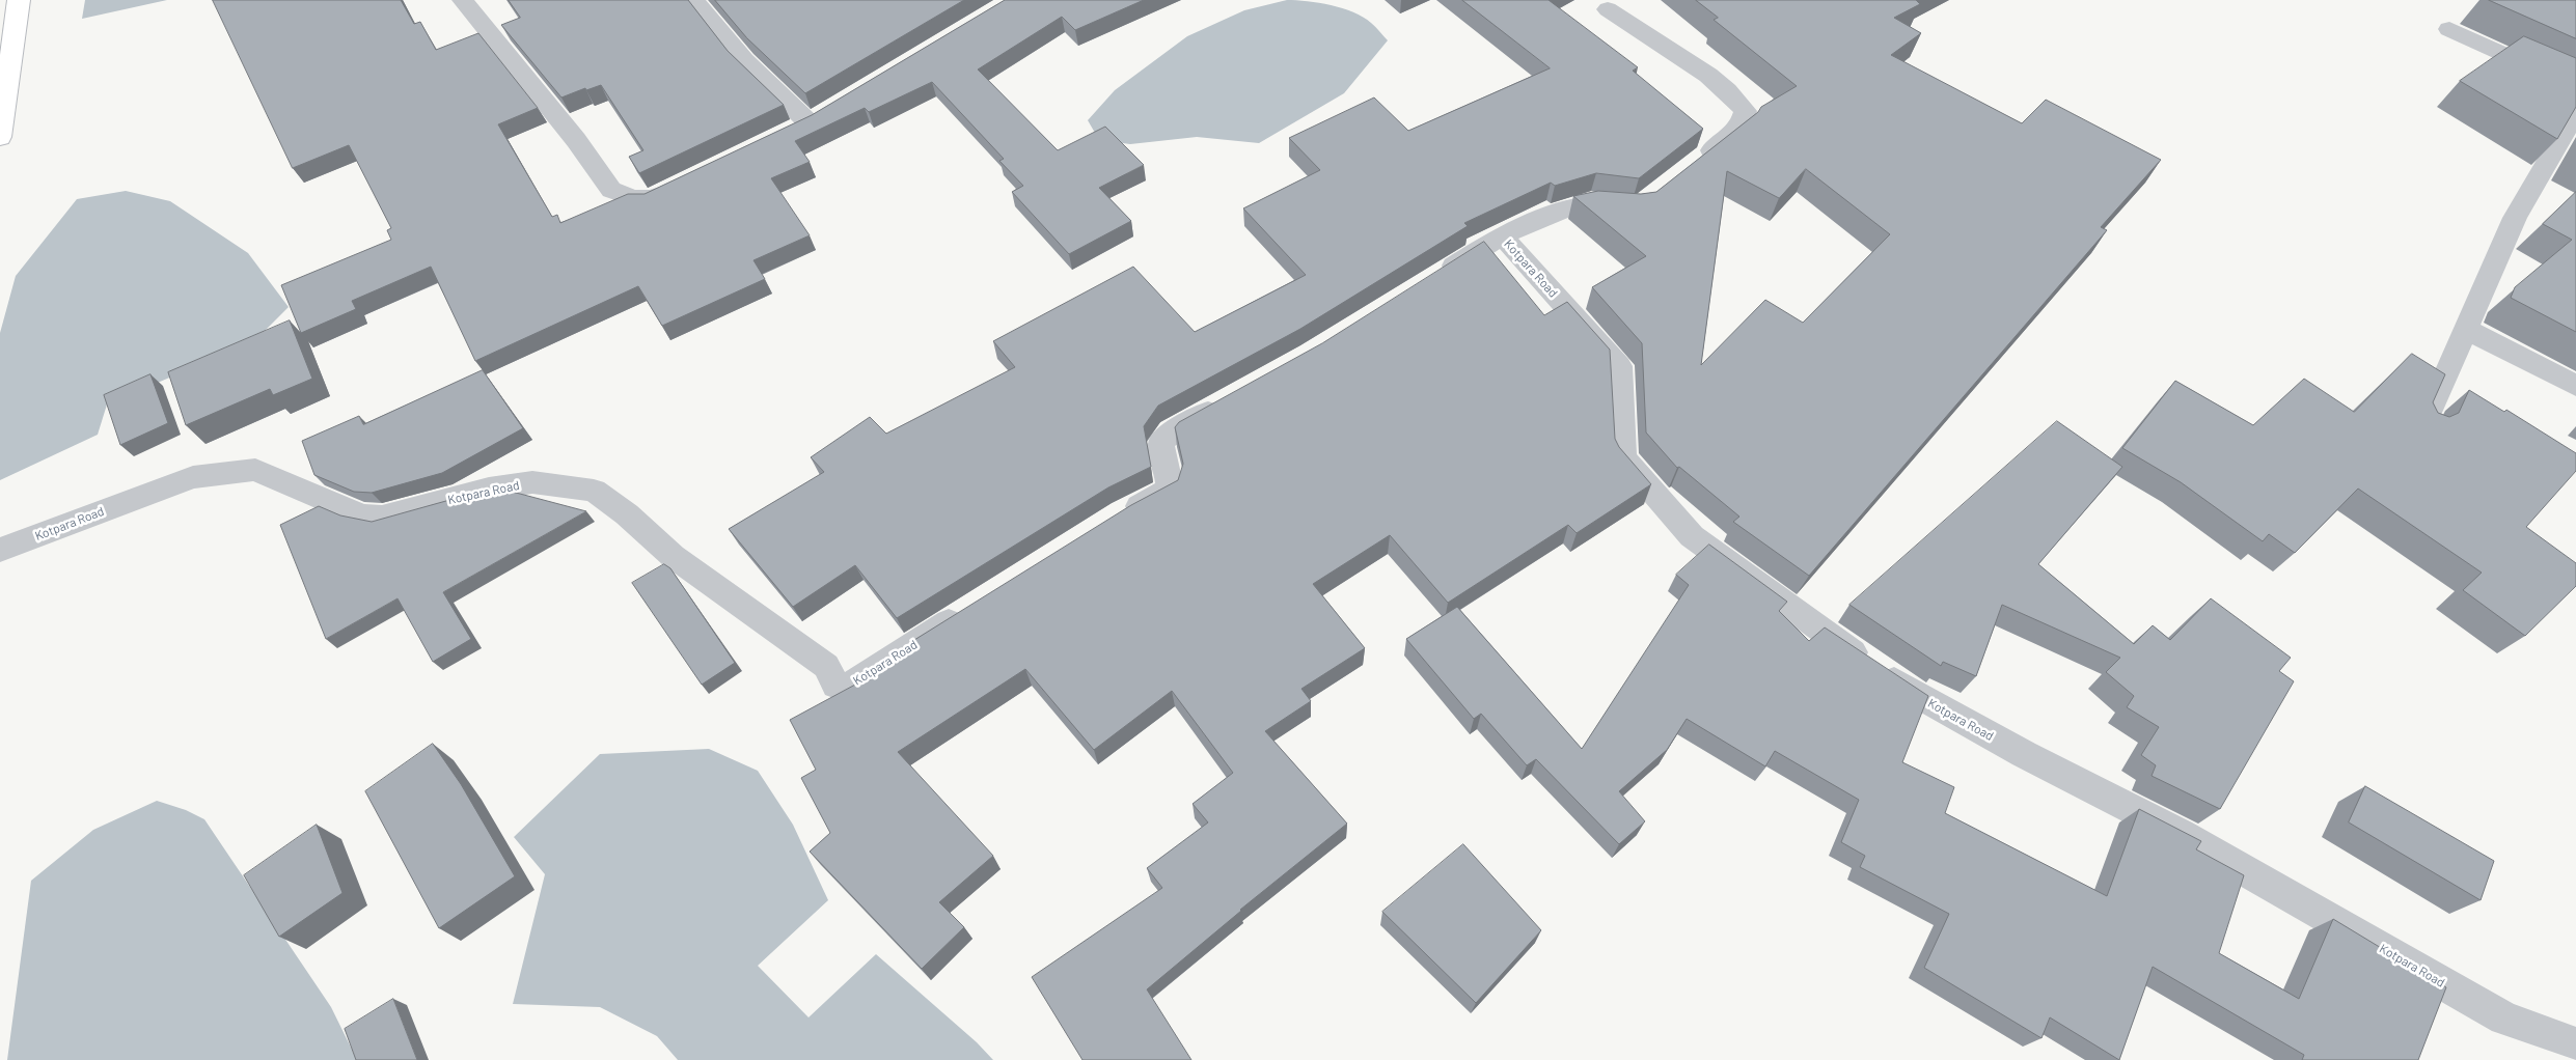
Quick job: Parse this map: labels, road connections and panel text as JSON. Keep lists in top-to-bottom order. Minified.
{"streets":{"street":["Kotpara Road"]}}
